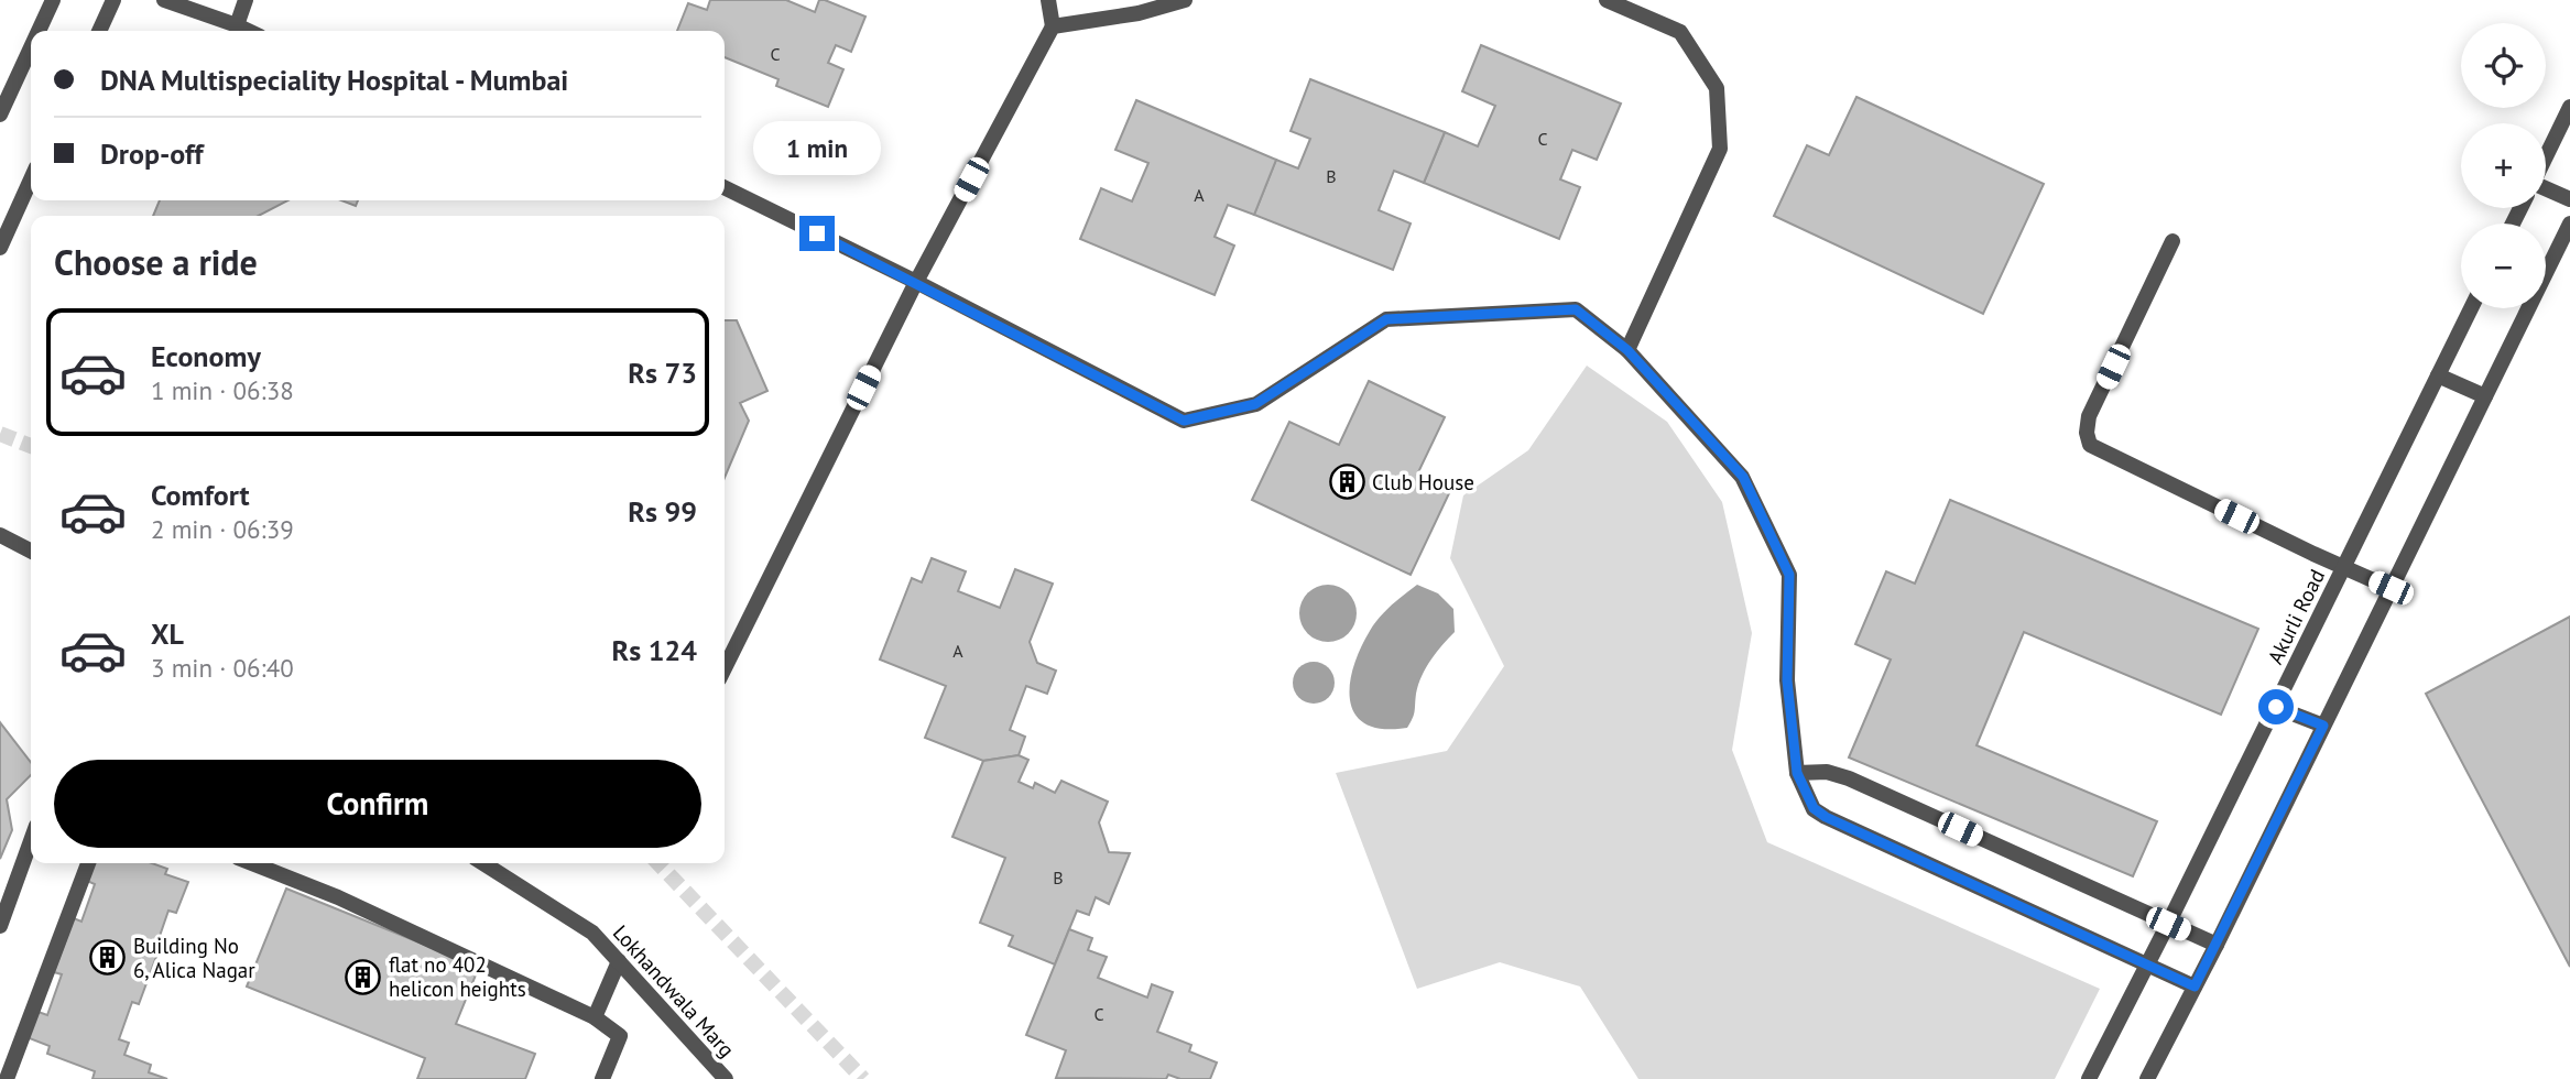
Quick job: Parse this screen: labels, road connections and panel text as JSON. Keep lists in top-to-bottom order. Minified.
{"streets":{"street":["Akurli Road","Lokhandwala Marg"]},"places":{"building":["Club House","Building No 6, Alica Nagar","flat no 402 helicon heights"]},"house_numbers":["C","C","B","A","A","B","C"],"page":{"map_buttons":["+","−"],"banner":["DNA Multispeciality Hospital - Mumbai","Drop-off"],"bubble":"1 min","heading":"Choose a ride","list":[{"name":"Economy","note":"1 min · 06:38","value":"Rs 73"},{"name":"Comfort","note":"2 min · 06:39","value":"Rs 99"},{"name":"XL","note":"3 min · 06:40","value":"Rs 124"}],"buttons":"Confirm"}}
